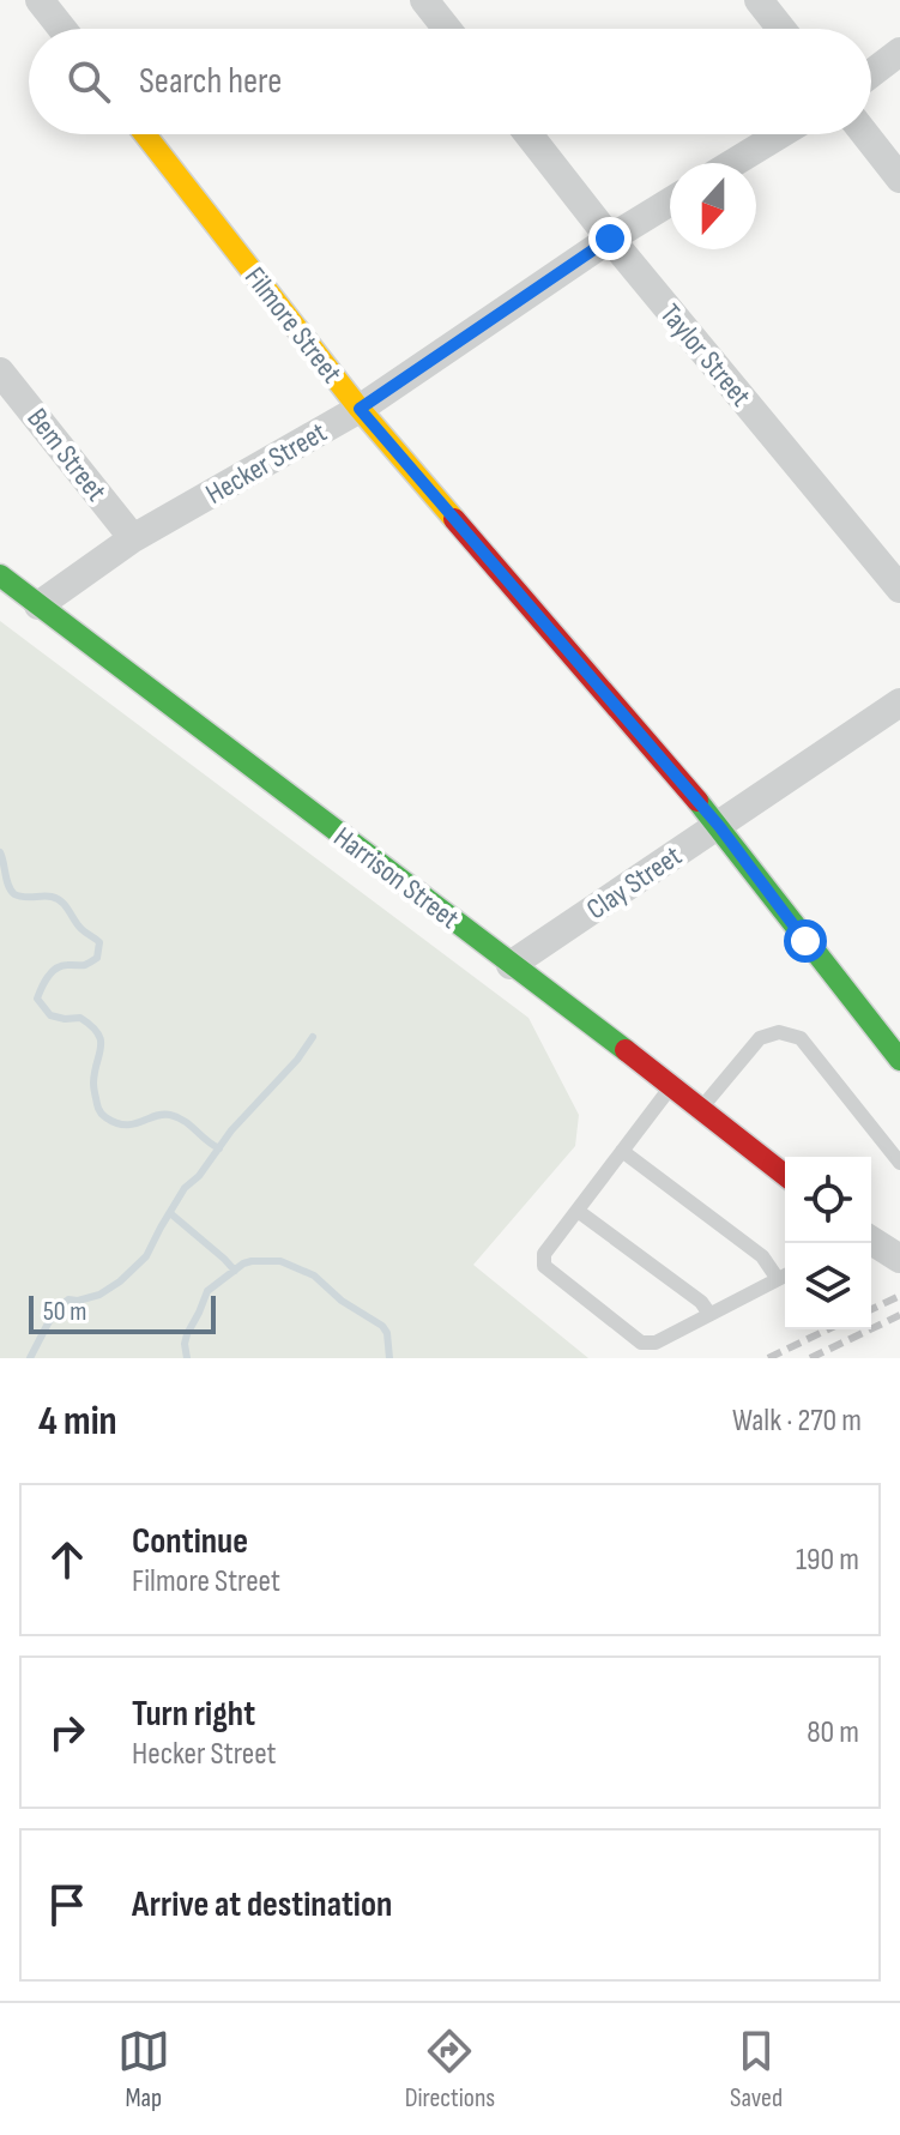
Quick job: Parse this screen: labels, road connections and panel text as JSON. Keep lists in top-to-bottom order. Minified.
{"streets":{"street":["Filmore Street","Taylor Street","Bem Street","Hecker Street","Harrison Street","Clay Street"]},"crossings":[["Filmore Street","Hecker Street"],["Filmore Street","Clay Street"],["Taylor Street","Hecker Street"],["Bem Street","Hecker Street"],["Hecker Street","Harrison Street"],["Harrison Street","Clay Street"]],"scale_bar":"50 m","north":"bottom","page":{"search":"Search here","scale":"50 m","heading":["4 min","Walk · 270 m"],"list":[["Continue","Filmore Street","190 m"],["Turn right","Hecker Street","80 m"],"Arrive at destination"],"nav":["Map","Directions","Saved"]}}
